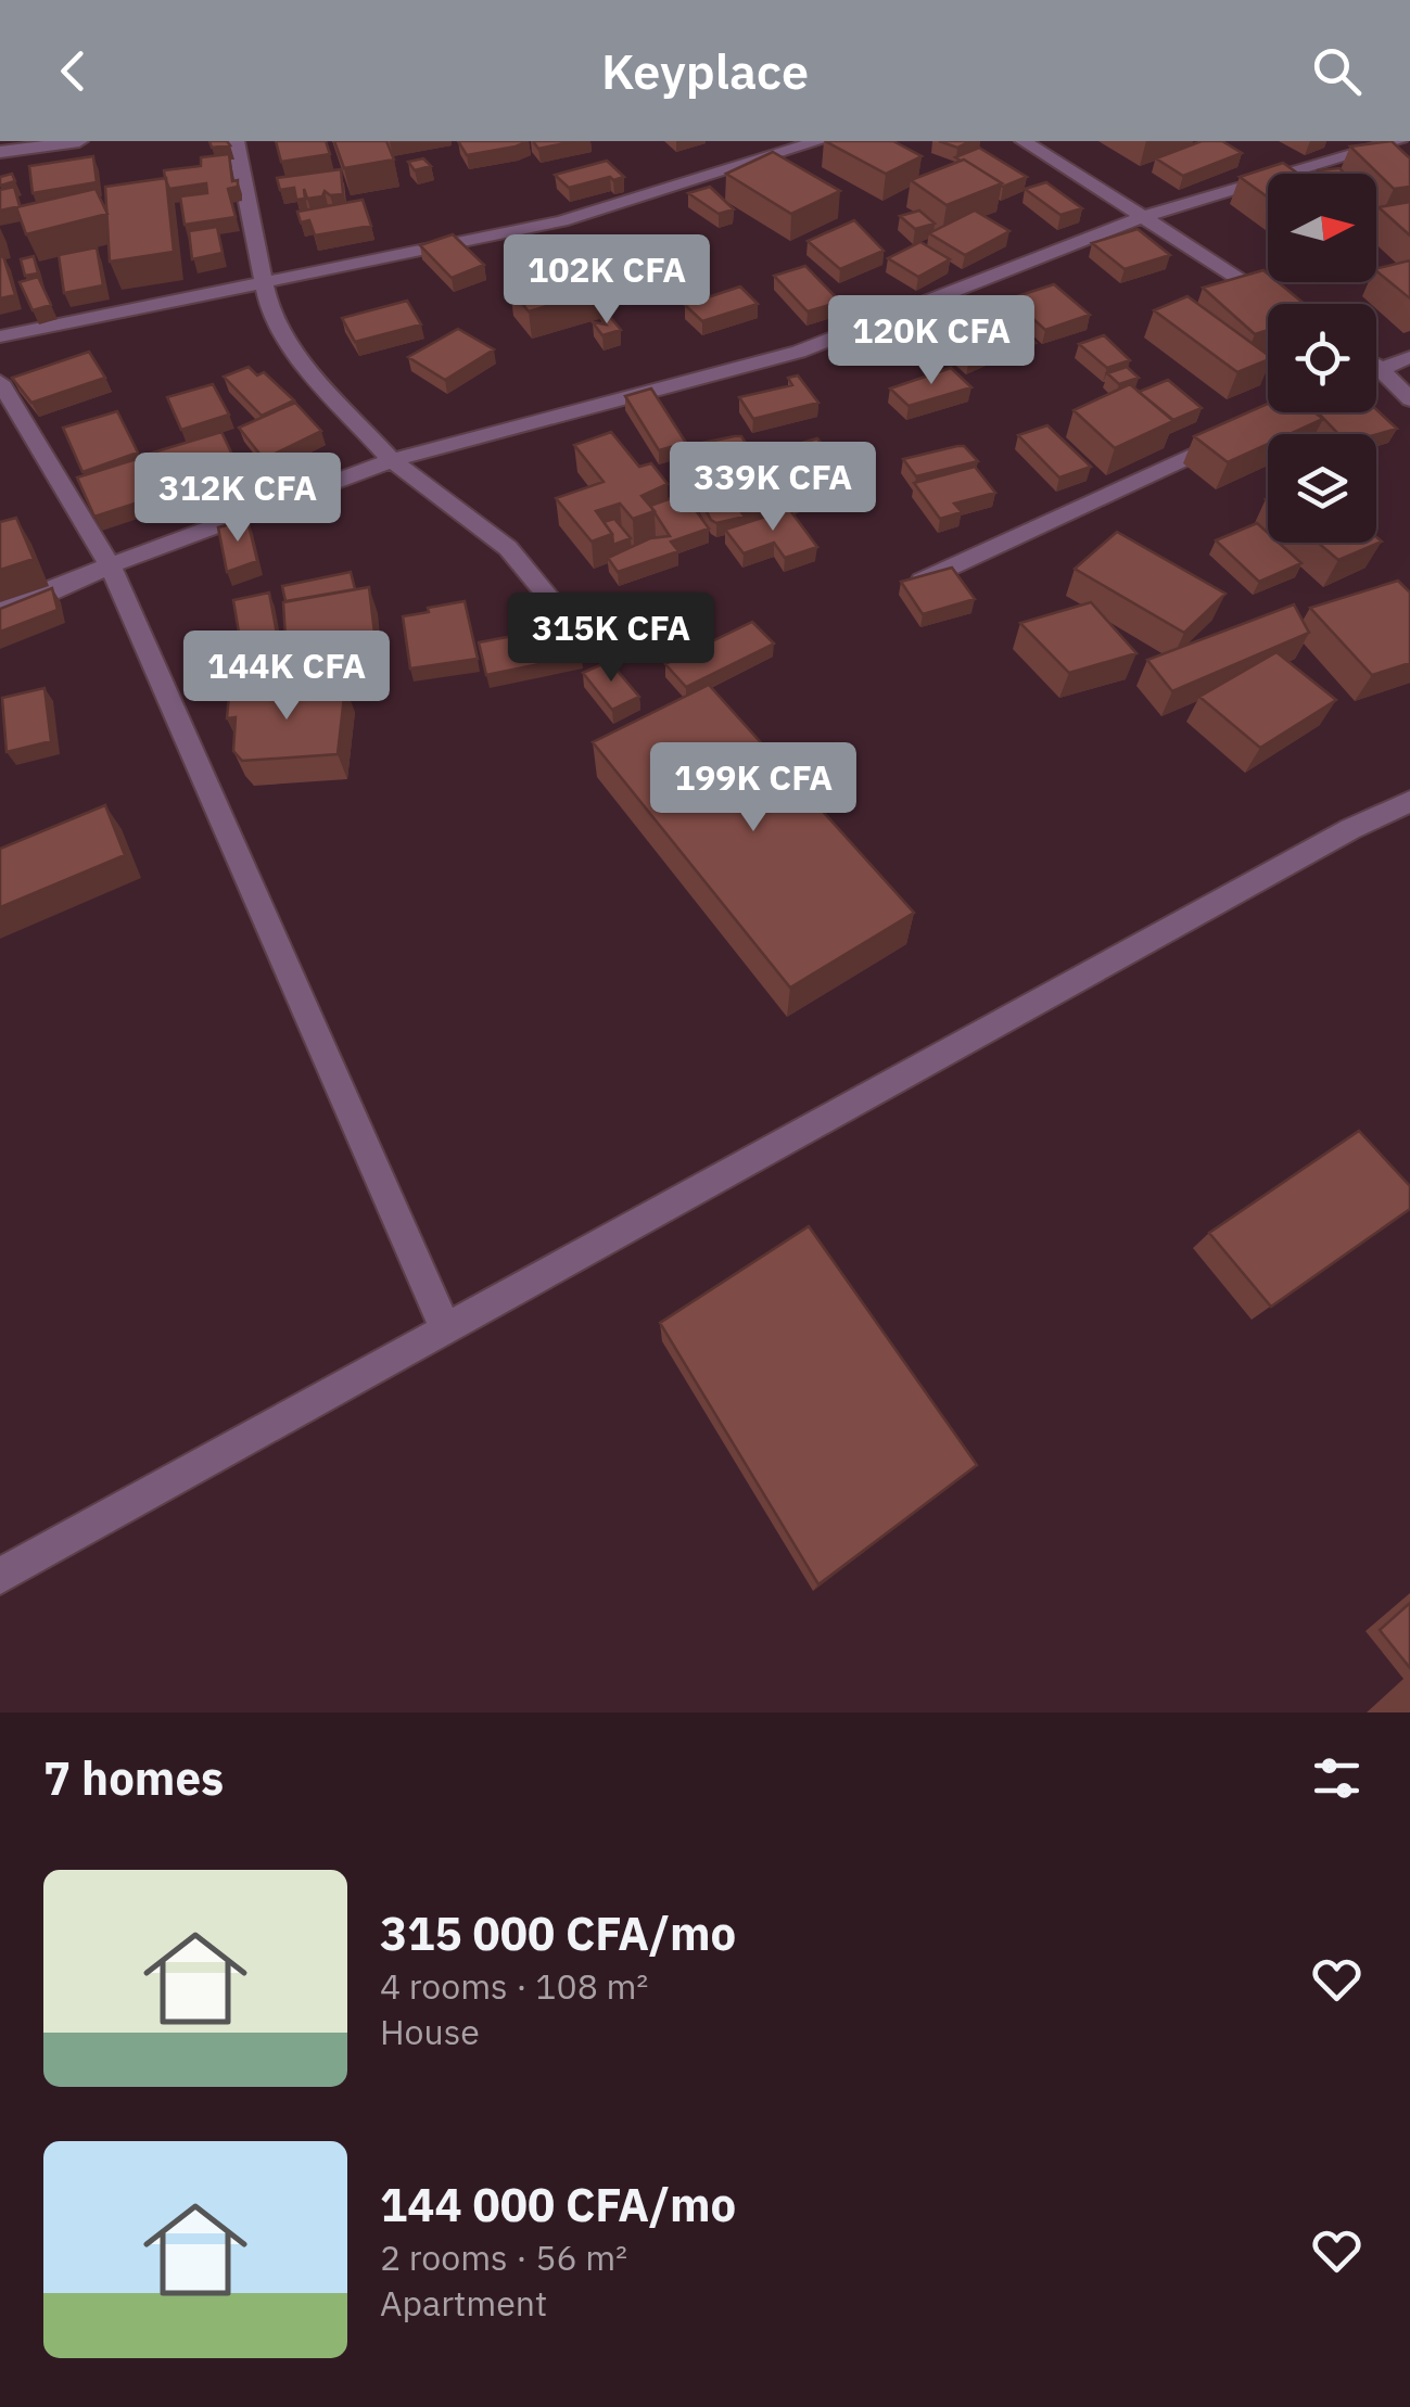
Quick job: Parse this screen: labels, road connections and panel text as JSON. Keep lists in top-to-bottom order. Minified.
{"north":"right","page":{"header":"Keyplace","price":["102K CFA","120K CFA","339K CFA","312K CFA","315K CFA","144K CFA","199K CFA"],"heading":"7 homes","list":[{"name":"315 000 CFA/mo","note":"4 rooms · 108 m² · House"},{"name":"144 000 CFA/mo","note":"2 rooms · 56 m² · Apartment"}]}}
